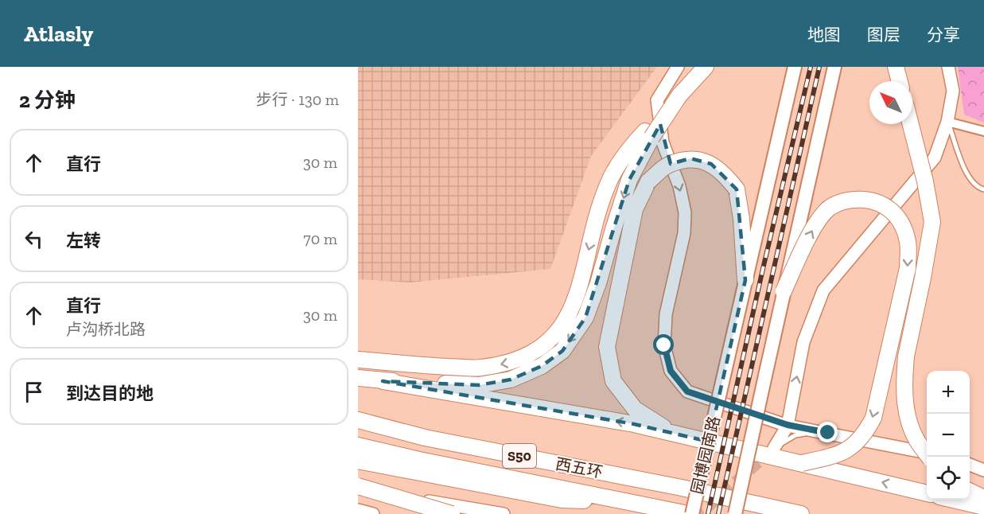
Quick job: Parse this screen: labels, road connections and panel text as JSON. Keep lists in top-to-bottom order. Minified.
{"streets":{"highway":["S50","西五环"],"main road":["园博园南路"]},"north":"top left","page":{"header":"Atlasly","nav":["地图","图层","分享"],"heading":["2 分钟","步行 · 130 m"],"list":[["直行","30 m"],["左转","70 m"],["直行","卢沟桥北路","30 m"],"到达目的地"],"map_buttons":["+","−"]}}
